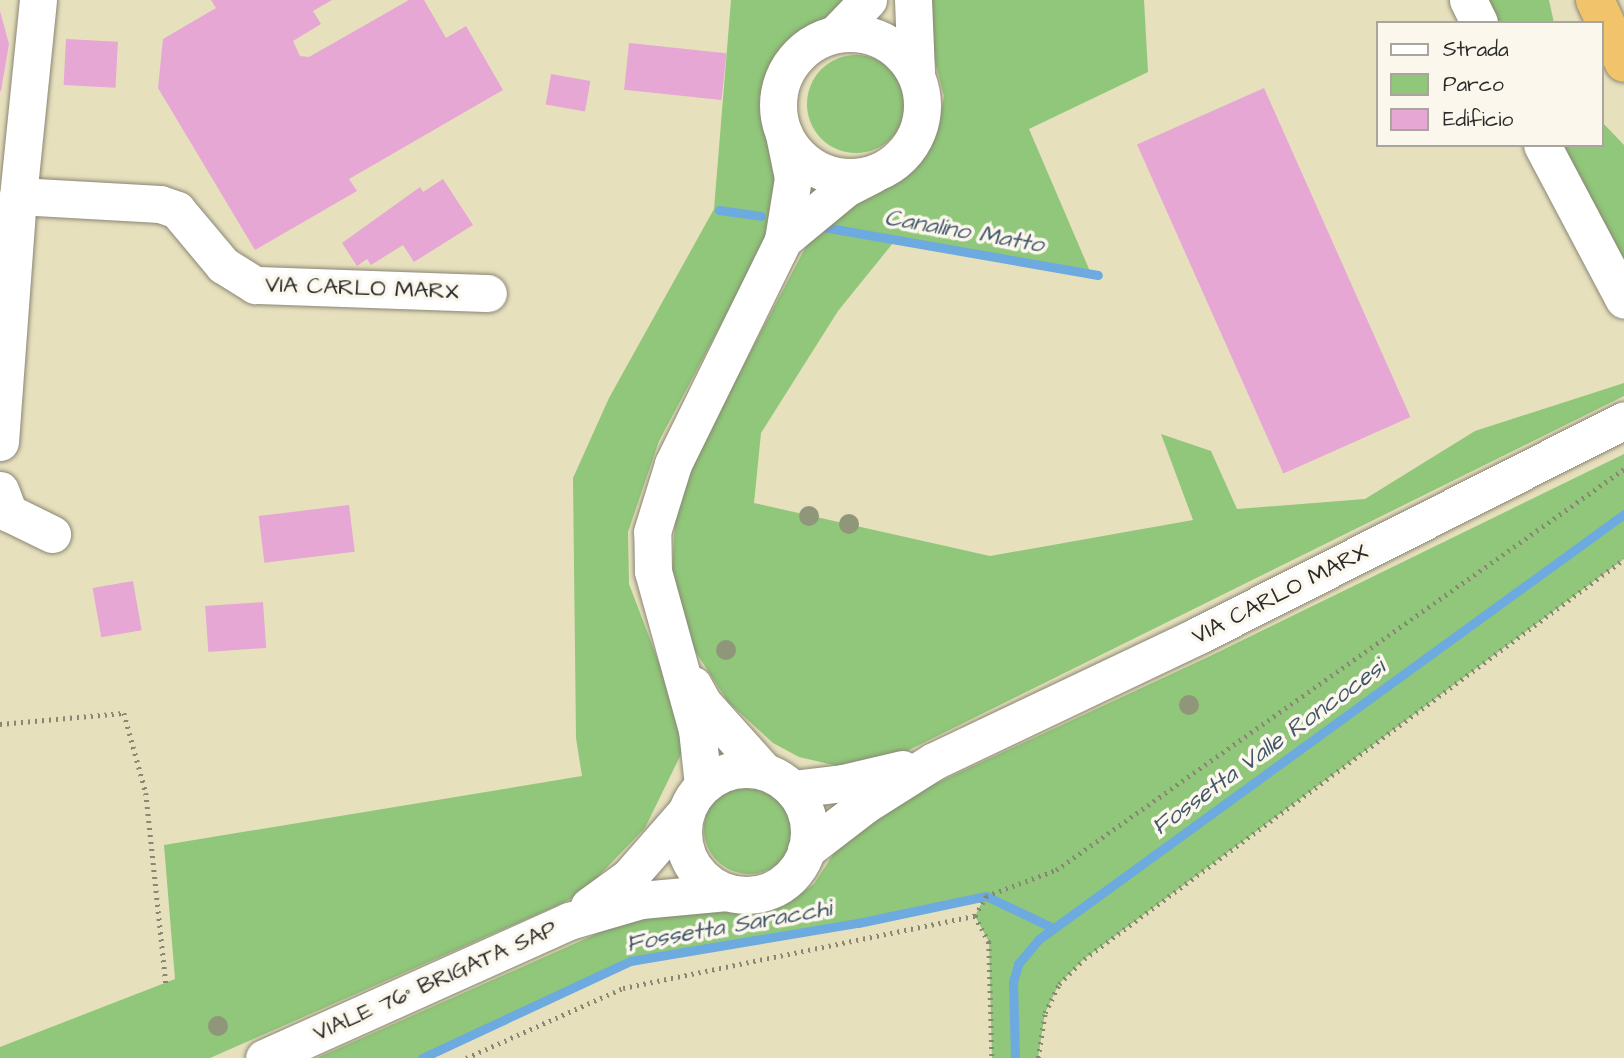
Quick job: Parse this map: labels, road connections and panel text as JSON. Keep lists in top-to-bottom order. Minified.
{"streets":{"street":["VIA CARLO MARX","VIALE 76° BRIGATA SAP"]},"crossings":[["VIA CARLO MARX","VIALE 76° BRIGATA SAP"]],"water":["Canalino Matto","Fossetta Valle Roncocesi","Fossetta Saracchi"],"legend":["Strada","Parco","Edificio"]}
